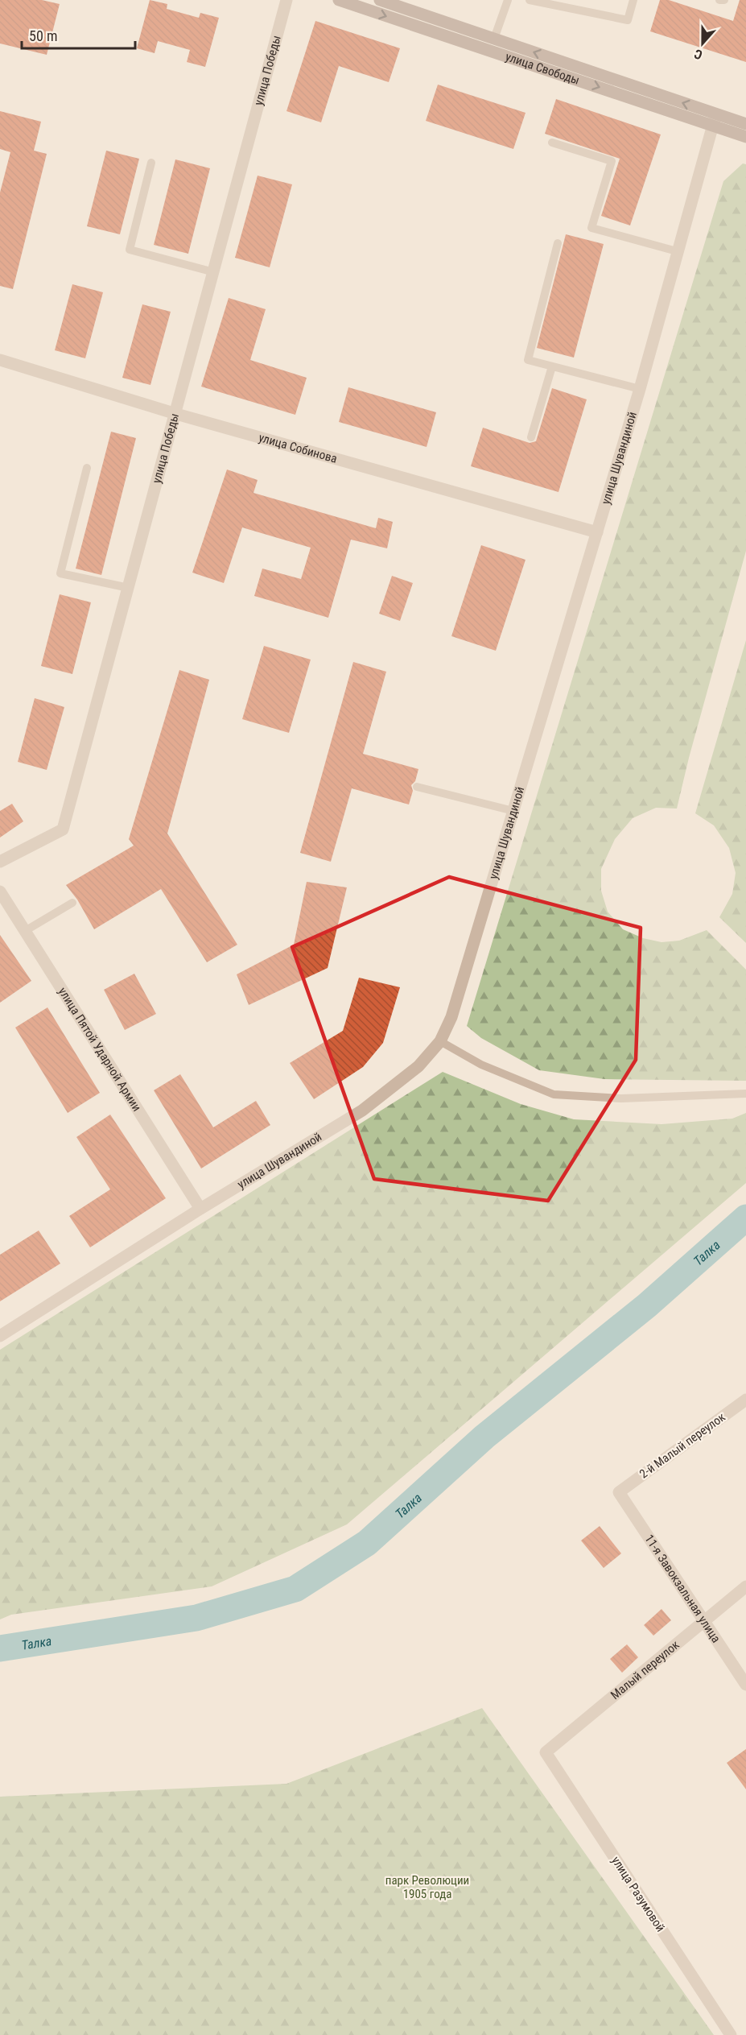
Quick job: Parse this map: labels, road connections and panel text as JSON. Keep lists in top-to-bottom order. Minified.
{"streets":{"main road":["улица Свободы"],"street":["улица Победы","улица Собинова","улица Шувандиной","улица Пятой Ударной Армии","2-й Малый переулок","11-я Завокзальная улица","Малый переулок","улица Разумовой"]},"crossings":[["улица Свободы","улица Шувандиной"],["улица Победы","улица Собинова"],["улица Собинова","улица Шувандиной"],["улица Шувандиной","улица Пятой Ударной Армии"],["2-й Малый переулок","11-я Завокзальная улица"],["11-я Завокзальная улица","Малый переулок"],["Малый переулок","улица Разумовой"]],"water":["Талка"],"parks":["парк Революции 1905 года"],"scale_bar":"50 m","north":"bottom"}
